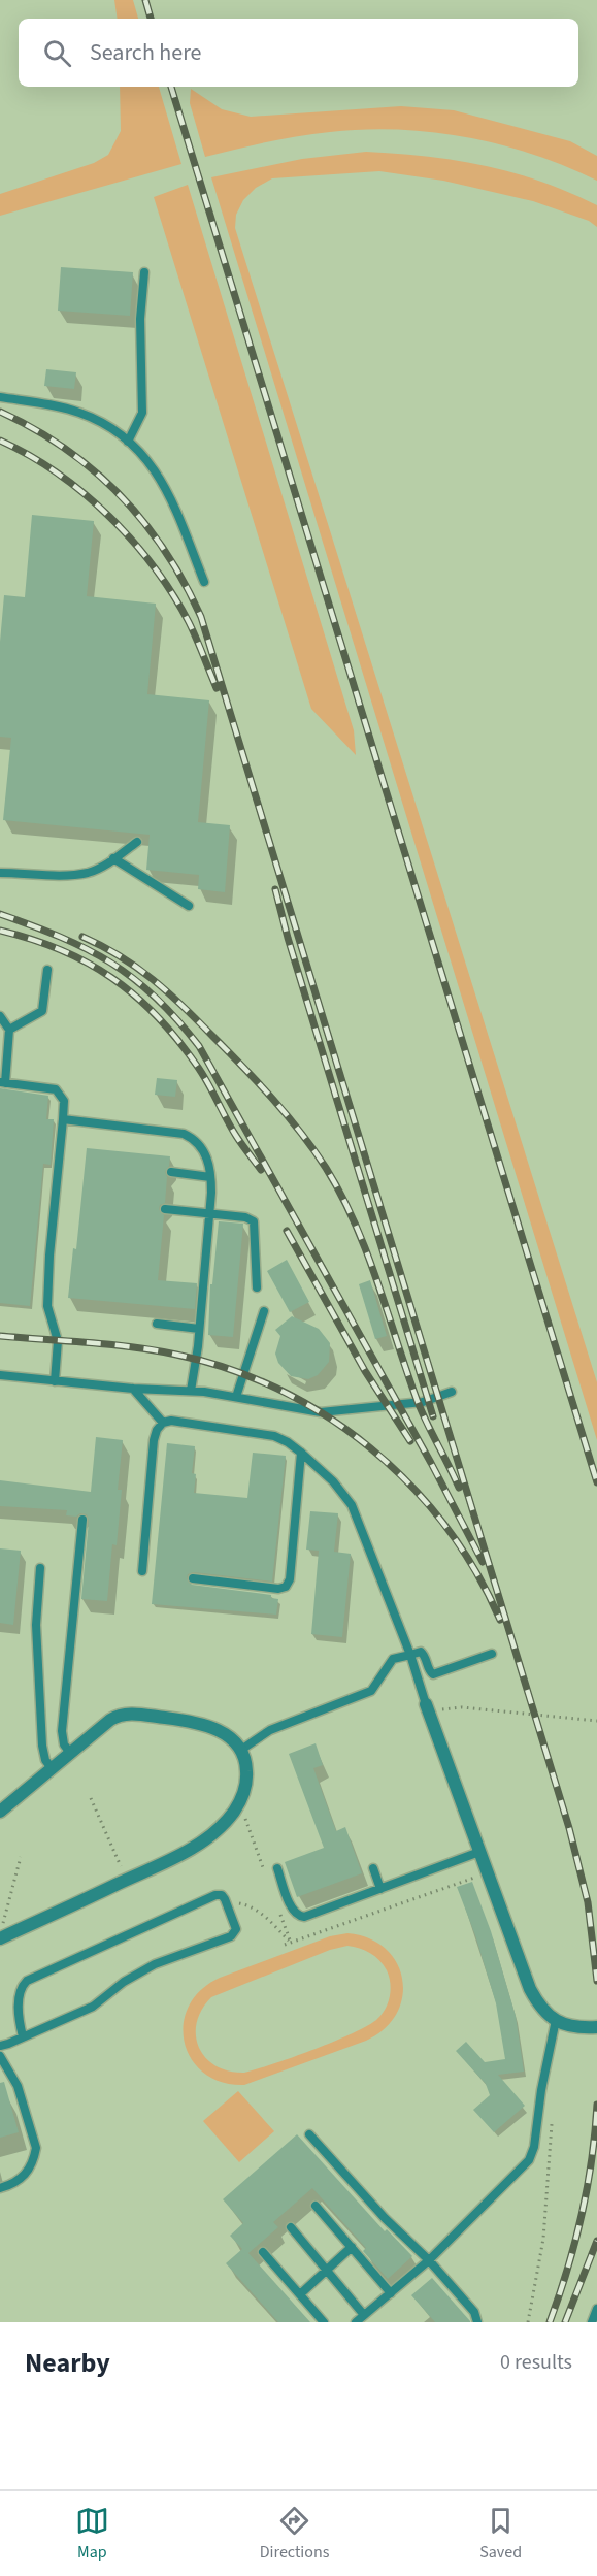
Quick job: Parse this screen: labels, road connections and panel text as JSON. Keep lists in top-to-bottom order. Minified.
{"page":{"search":"Search here","heading":["Nearby","0 results"],"nav":["Map","Directions","Saved"]}}
